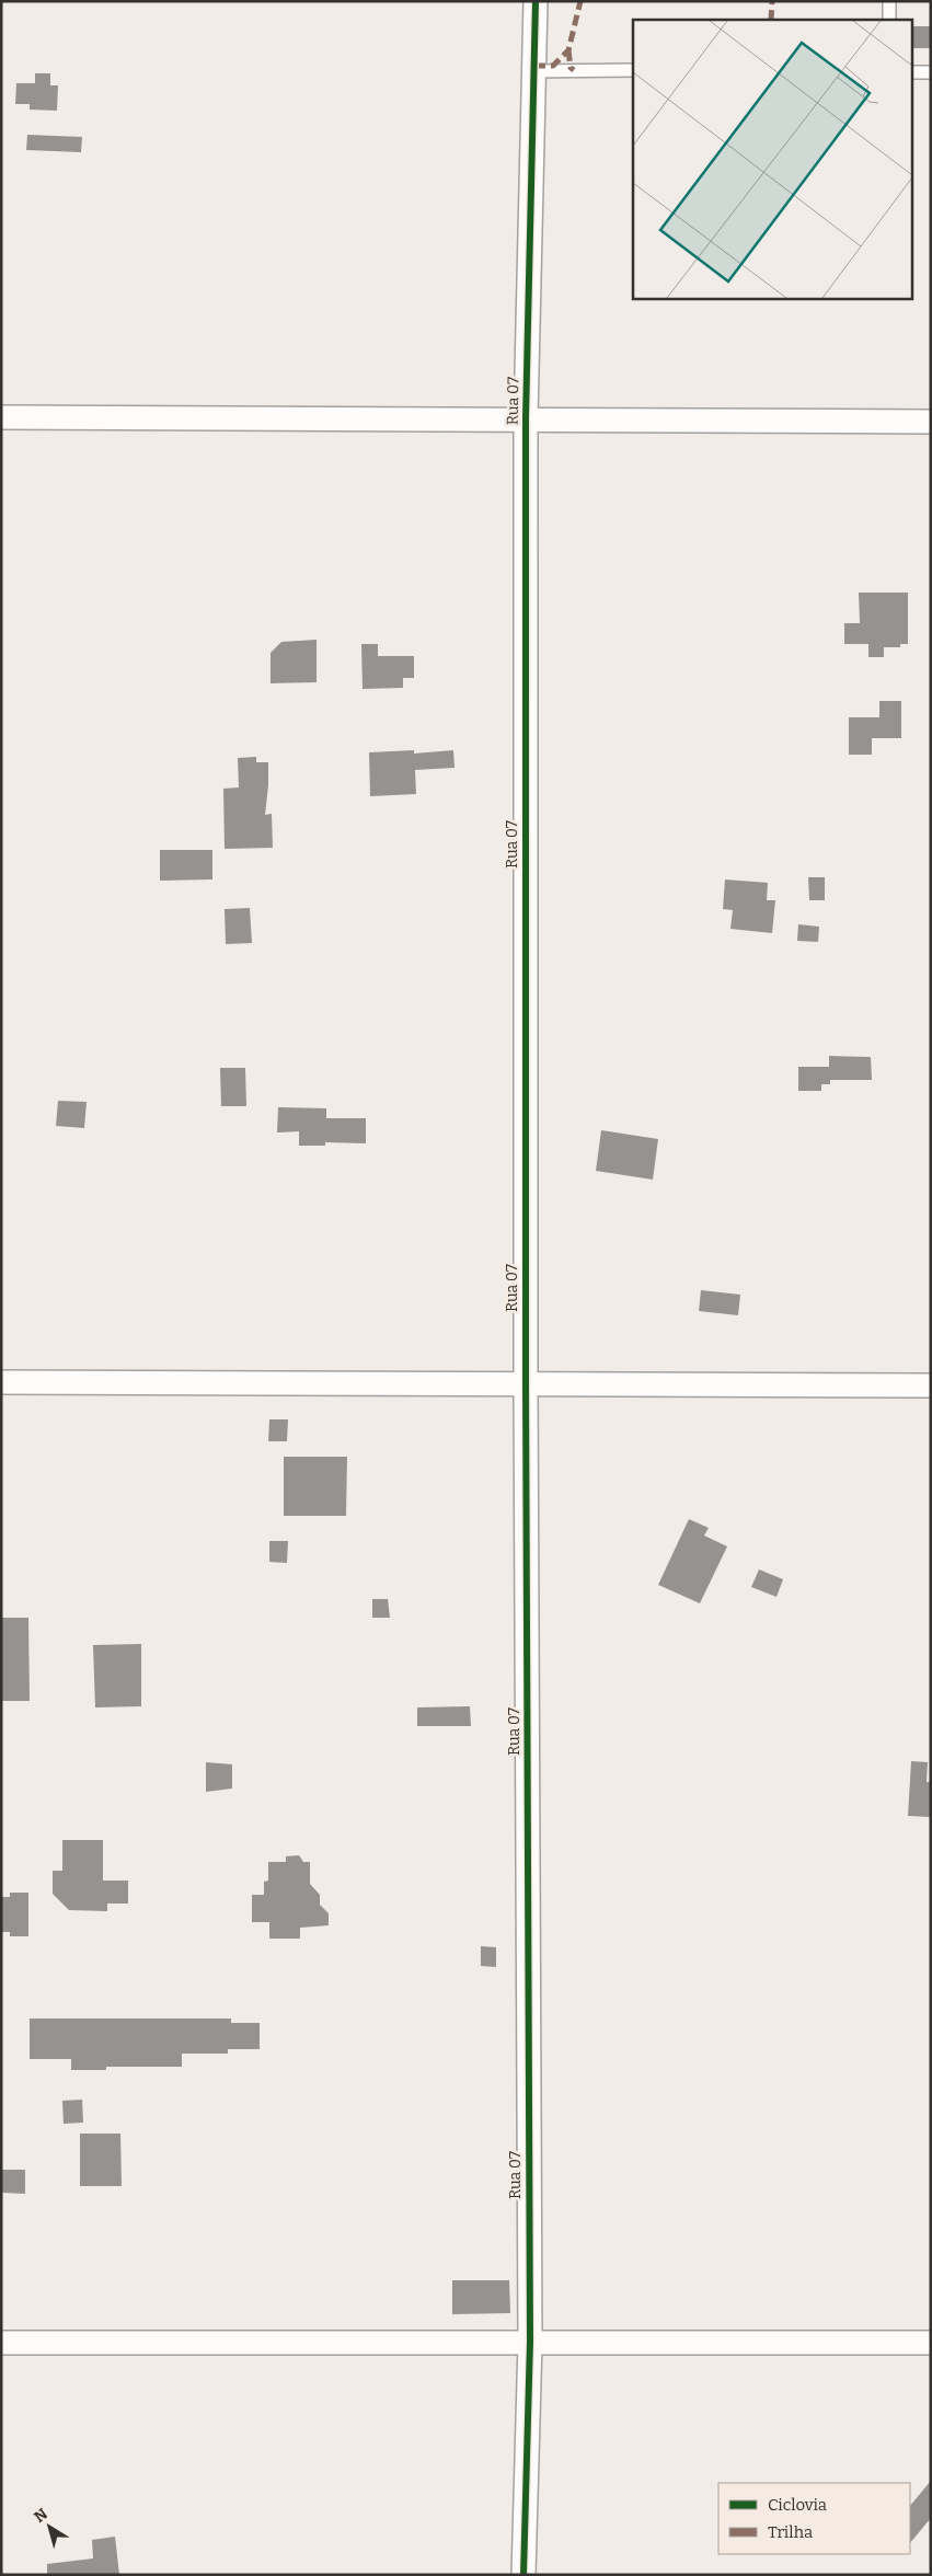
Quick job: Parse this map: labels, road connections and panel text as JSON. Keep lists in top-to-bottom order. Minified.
{"streets":{"street":["Rua 07"]},"legend":["Ciclovia","Trilha"],"north":"top left"}
